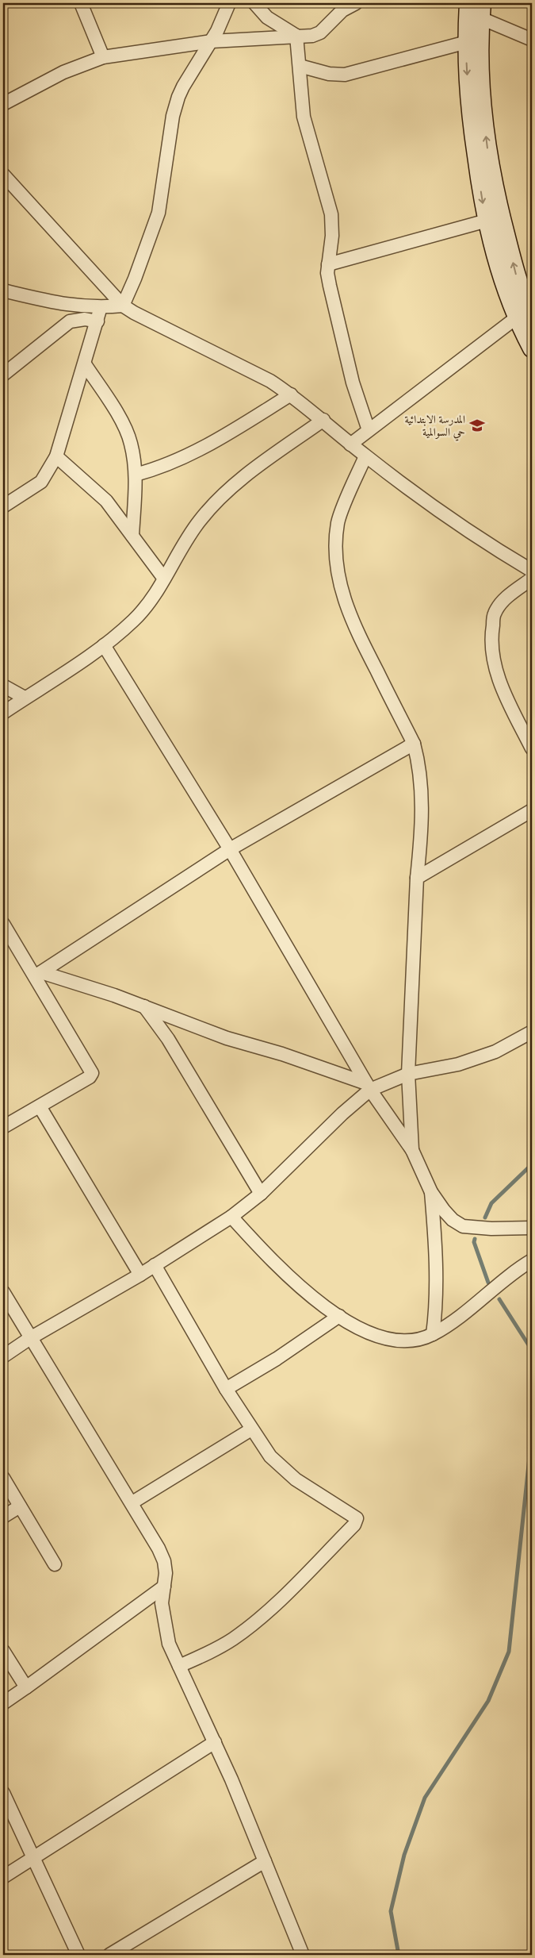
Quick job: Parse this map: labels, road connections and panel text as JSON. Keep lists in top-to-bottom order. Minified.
{"places":{"school or university":["المدرسة الابتدائية حي السوالمية"]}}
